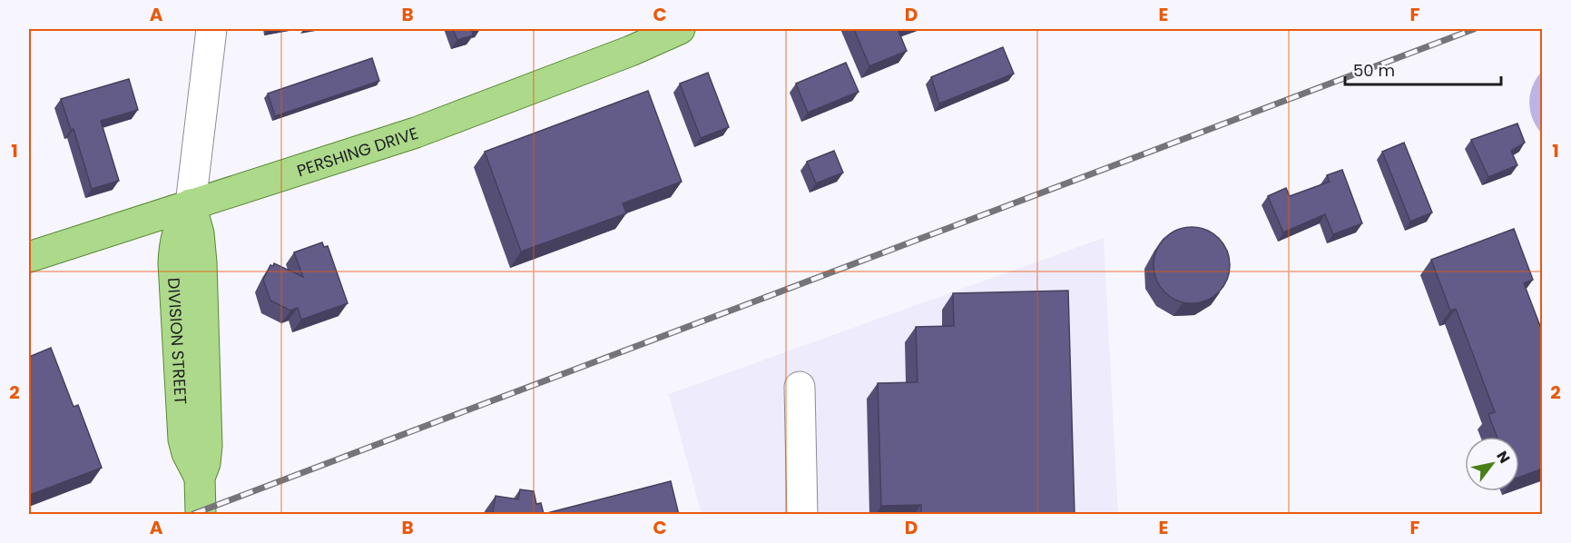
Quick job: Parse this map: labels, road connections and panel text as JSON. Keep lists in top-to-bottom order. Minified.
{"streets":{"main road":["PERSHING DRIVE","DIVISION STREET"]},"crossings":[["PERSHING DRIVE","DIVISION STREET"]],"scale_bar":"50 m","north":"top right","grid":{"columns":["A","B","C","D","E","F"],"rows":["1","2"]}}
